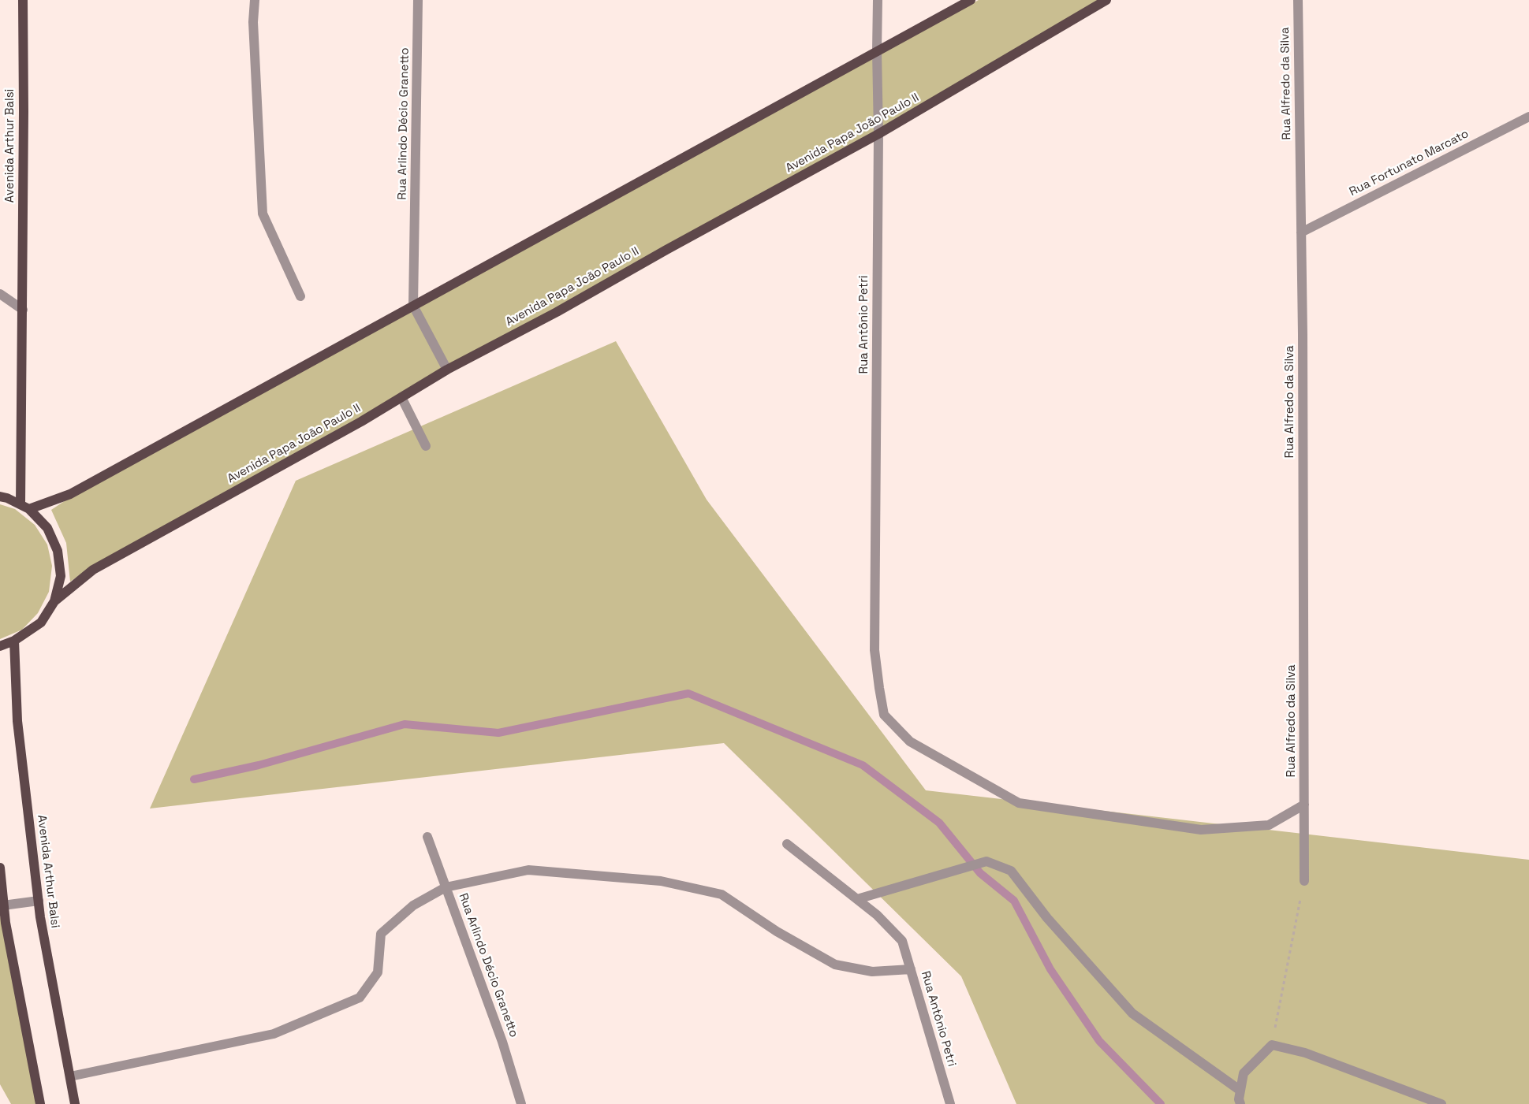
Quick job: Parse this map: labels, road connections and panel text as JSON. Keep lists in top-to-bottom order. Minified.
{"streets":{"main road":["Avenida Papa João Paulo II","Avenida Arthur Balsi"],"street":["Rua Alfredo da Silva","Rua Arlindo Décio Granetto","Rua Fortunato Marcato","Rua Antônio Petri"]},"crossings":[["Rua Alfredo da Silva","Rua Fortunato Marcato"],["Rua Alfredo da Silva","Rua Antônio Petri"],["Avenida Papa João Paulo II","Rua Antônio Petri"]]}
